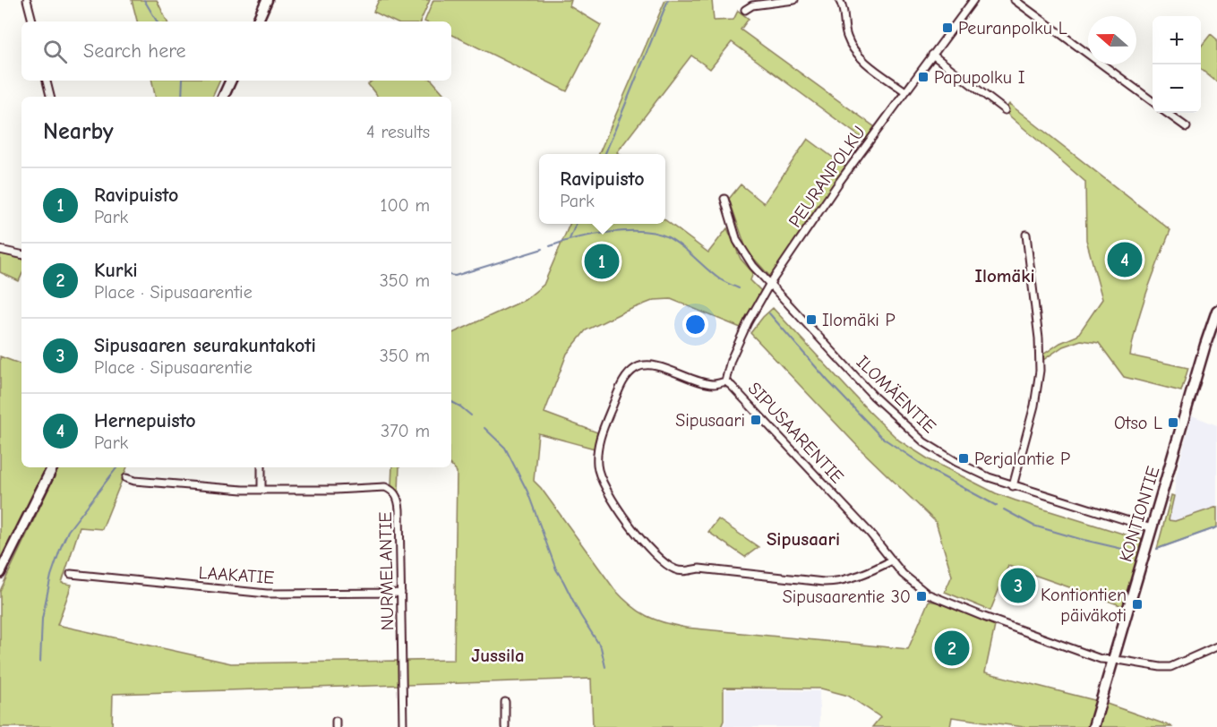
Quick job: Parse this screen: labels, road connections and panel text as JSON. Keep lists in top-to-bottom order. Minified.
{"streets":{"street":["PEURANPOLKU","ILOMÄENTIE","SIPUSAARENTIE","KONTIONTIE","NURMELANTIE","LAAKATIE"]},"crossings":[["PEURANPOLKU","ILOMÄENTIE"],["PEURANPOLKU","SIPUSAARENTIE"],["ILOMÄENTIE","KONTIONTIE"],["SIPUSAARENTIE","KONTIONTIE"],["NURMELANTIE","LAAKATIE"]],"districts":["Ilomäki","Sipusaari","Jussila"],"places":{"transit":["Peuranpolku L","Papupolku I","Ilomäki P","Sipusaari","Otso L","Perjalantie P","Sipusaarentie 30","Kontiontien päiväkoti"]},"north":"left","page":{"map_buttons":["+","−"],"search":"Search here","heading":["Nearby","4 results"],"popup":["Ravipuisto","Park"],"list":[{"mark":"1","name":"Ravipuisto","note":"Park","value":"100 m"},{"mark":"2","name":"Kurki","note":"Place · Sipusaarentie","value":"350 m"},{"mark":"3","name":"Sipusaaren seurakuntakoti","note":"Place · Sipusaarentie","value":"350 m"},{"mark":"4","name":"Hernepuisto","note":"Park","value":"370 m"}],"pins":["4","1","3","2"]}}
